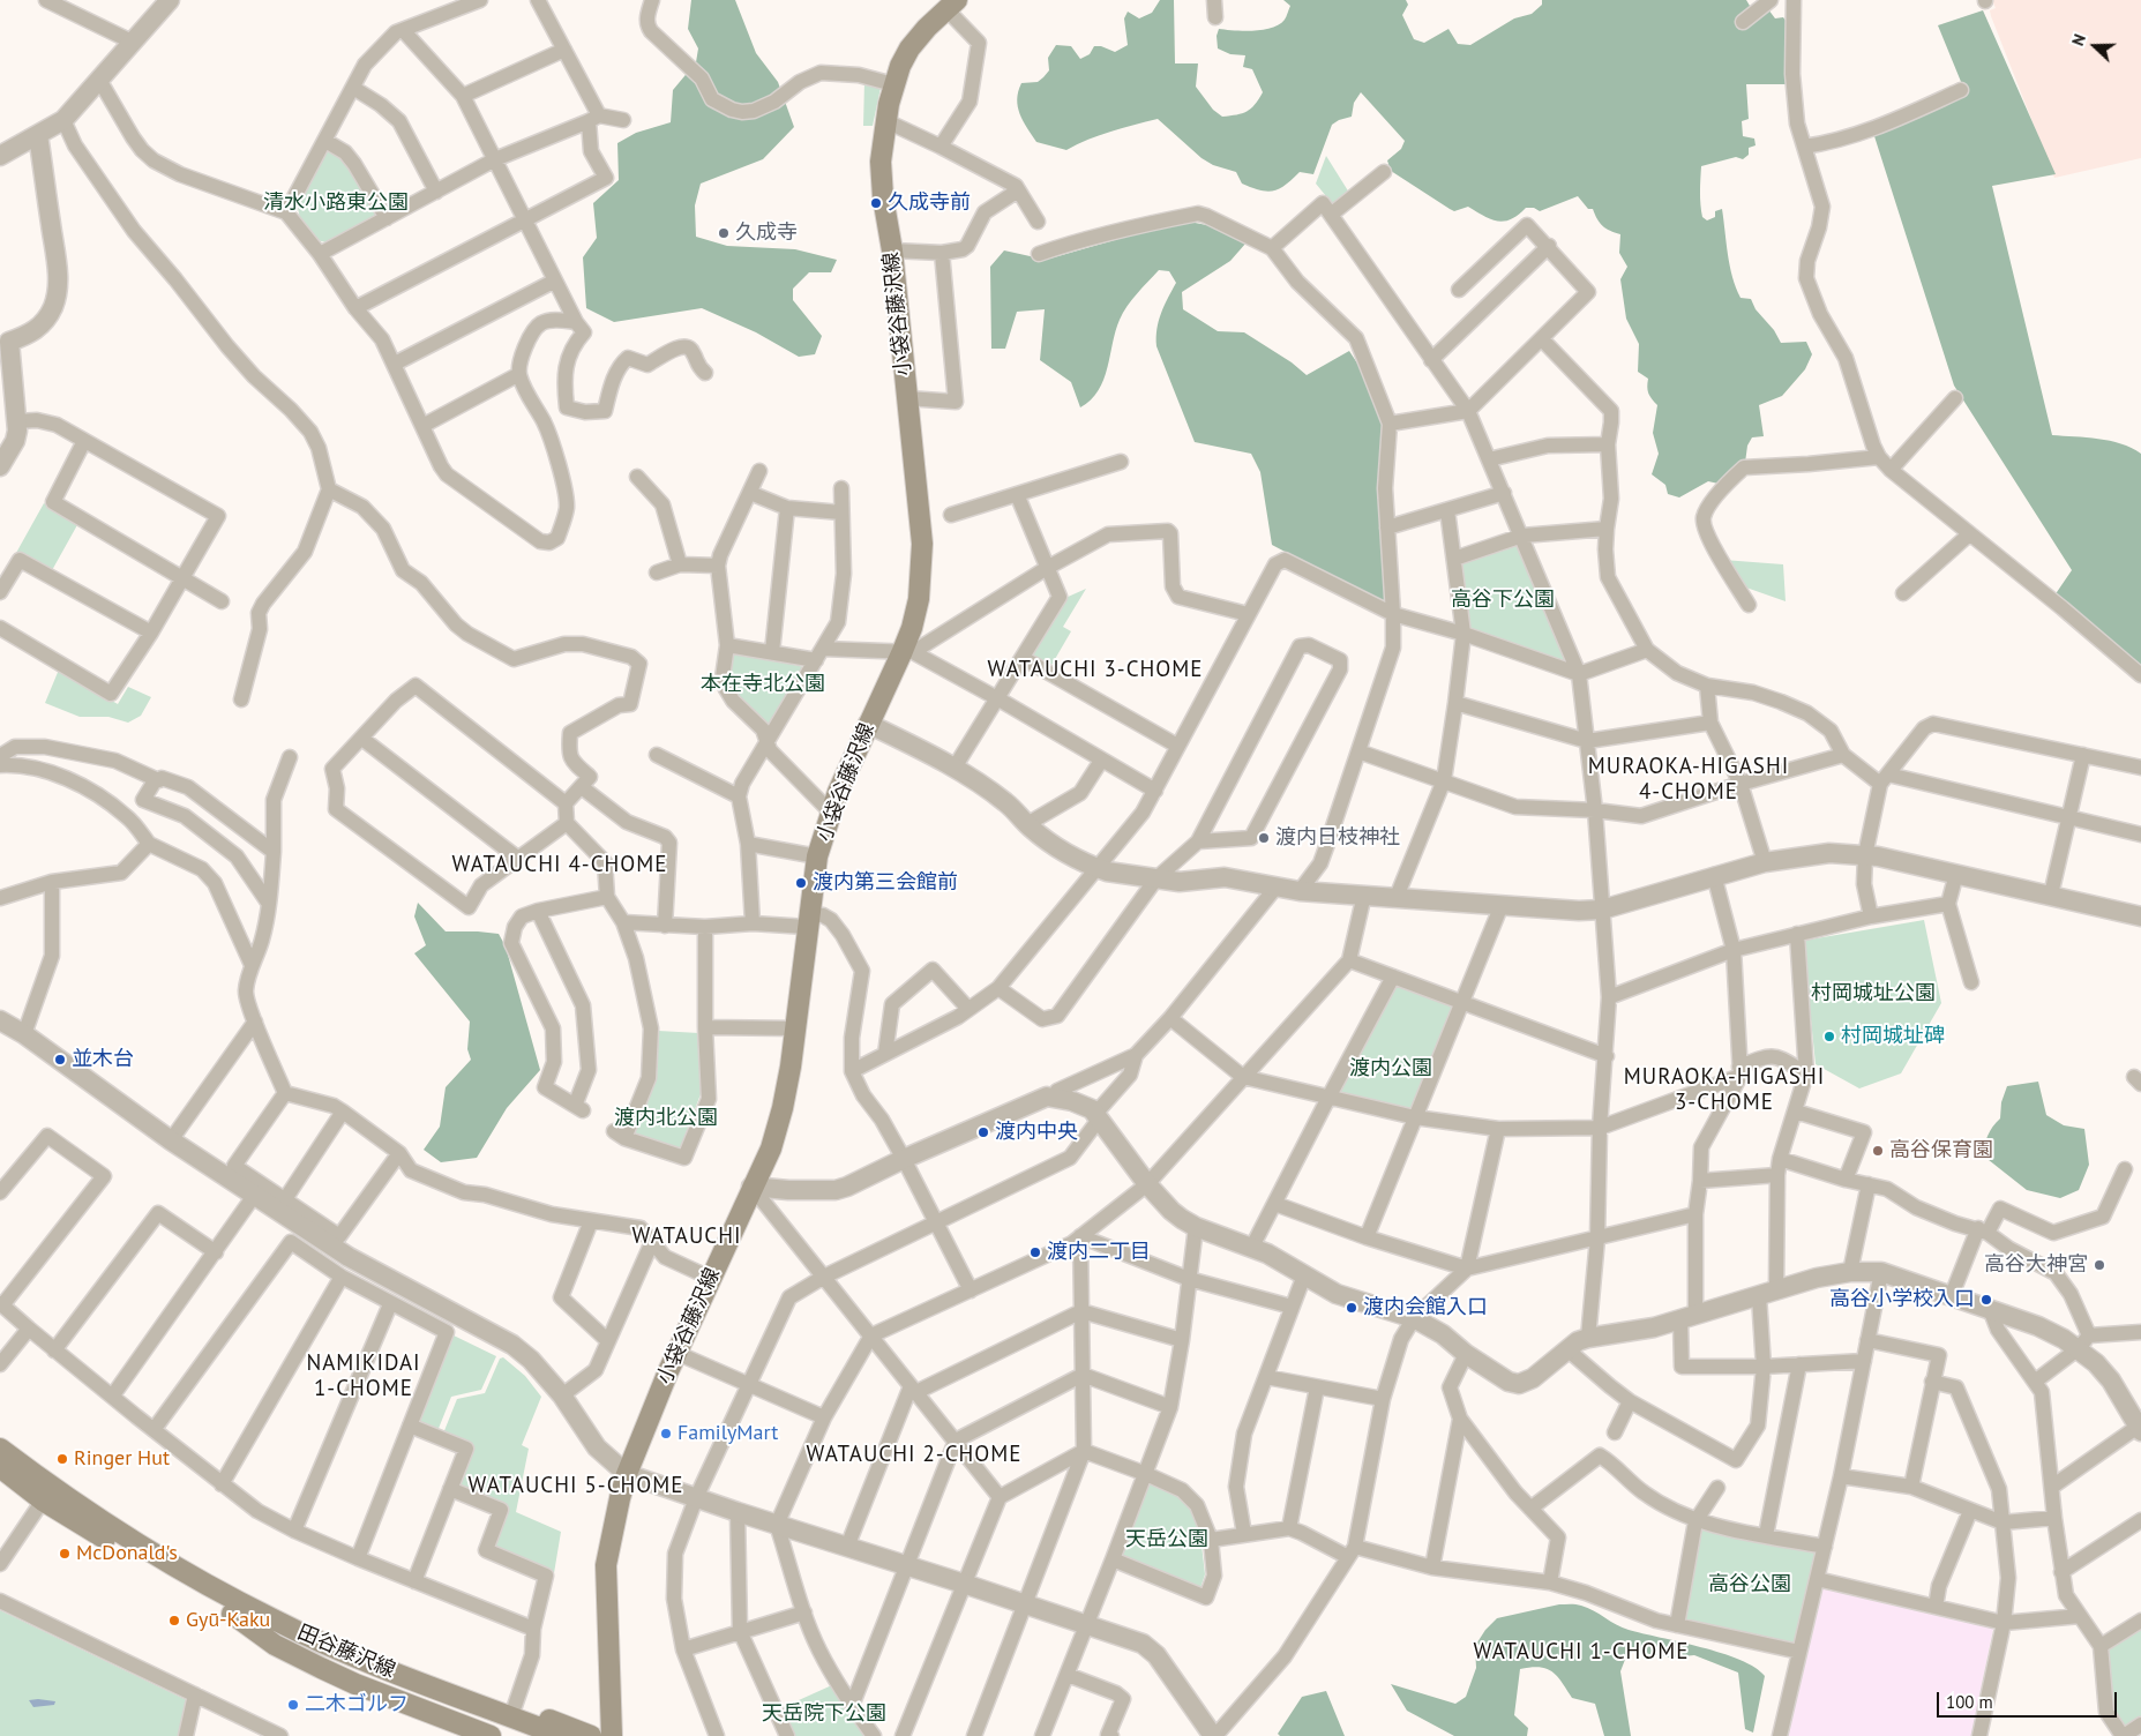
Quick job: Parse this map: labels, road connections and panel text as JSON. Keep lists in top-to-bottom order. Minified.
{"streets":{"main road":["小袋谷藤沢線","田谷藤沢線"]},"districts":["WATAUCHI 3-CHOME","MURAOKA-HIGASHI 4-CHOME","WATAUCHI 4-CHOME","MURAOKA-HIGASHI 3-CHOME","WATAUCHI","NAMIKIDAI 1-CHOME","WATAUCHI 2-CHOME","WATAUCHI 5-CHOME","WATAUCHI 1-CHOME"],"parks":["清水小路東公園","高谷下公園","本在寺北公園","村岡城址公園","渡内公園","渡内北公園","天岳公園","高谷公園","天岳院下公園"],"places":["久成寺前","久成寺","渡内日枝神社","渡内第三会館前","村岡城址碑","並木台","渡内中央","高谷保育園","渡内二丁目","高谷大神宮","高谷小学校入口","渡内会館入口","FamilyMart","Ringer Hut","McDonald's","Gyū-Kaku","二木ゴルフ"],"scale_bar":"100 m","north":"left"}
